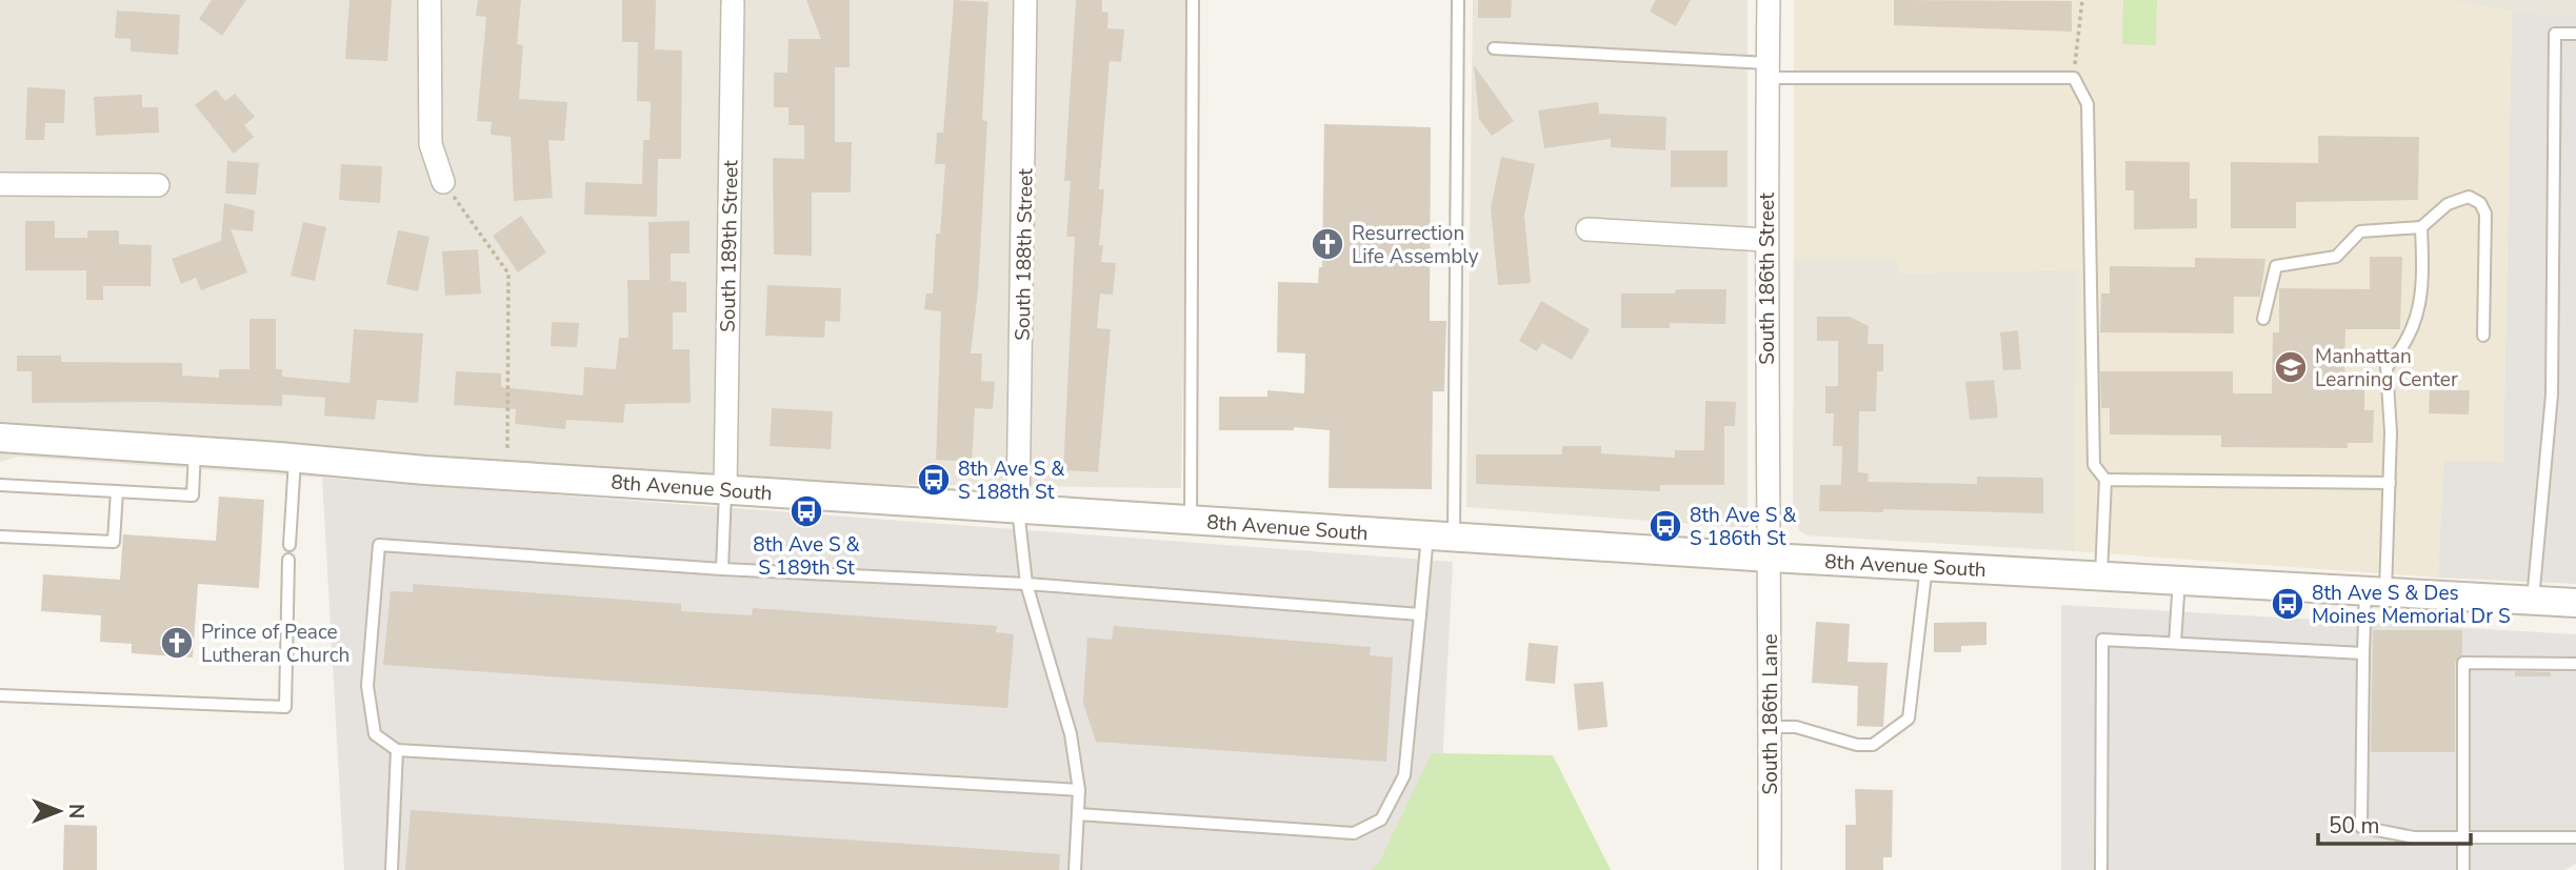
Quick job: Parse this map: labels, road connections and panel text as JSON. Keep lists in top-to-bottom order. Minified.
{"streets":{"street":["South 189th Street","South 188th Street","South 186th Street","8th Avenue South","South 186th Lane"]},"crossings":[["South 189th Street","8th Avenue South"],["South 188th Street","8th Avenue South"],["South 186th Street","8th Avenue South"],["South 186th Street","South 186th Lane"],["8th Avenue South","South 186th Lane"]],"places":{"church":["Resurrection Life Assembly","Prince of Peace Lutheran Church"],"school or university":["Manhattan Learning Center"],"bus stop":["8th Ave S & S 188th St","8th Ave S & S 189th St","8th Ave S & S 186th St","8th Ave S & Des Moines Memorial Dr S"]},"scale_bar":"50 m","north":"right"}
